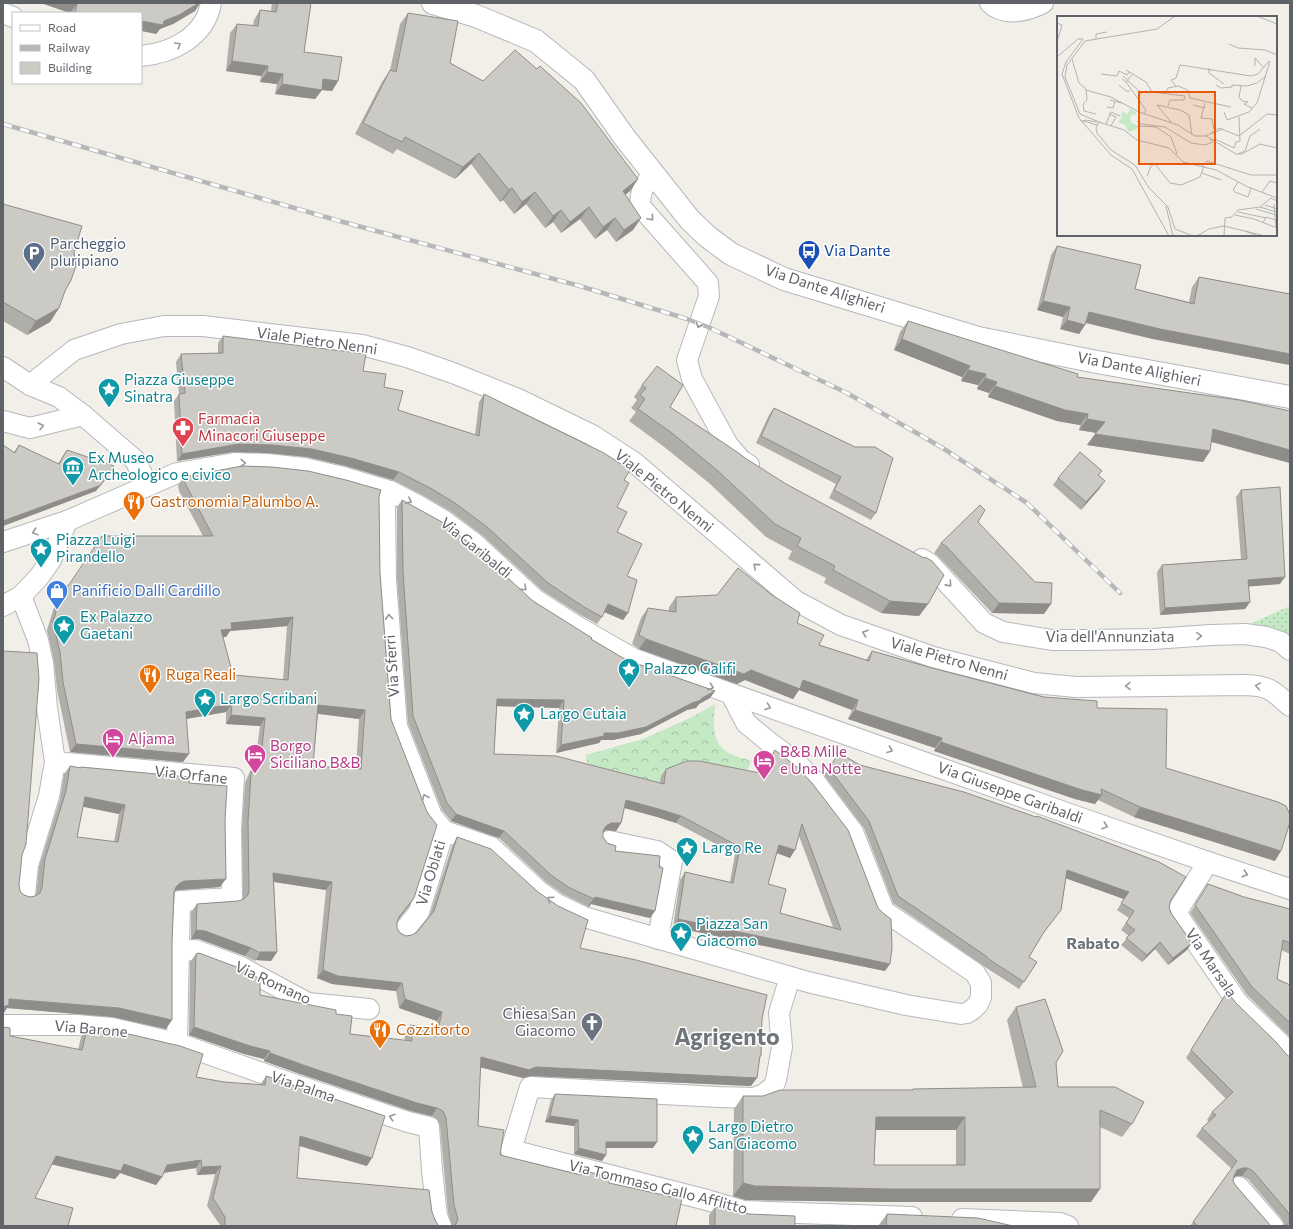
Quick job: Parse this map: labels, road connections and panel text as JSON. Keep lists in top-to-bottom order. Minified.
{"streets":{"street":["Via Dante Alighieri","Viale Pietro Nenni","Via Garibaldi","Via dell'Annunziata","Via Sferri","Via Orfane","Via Giuseppe Garibaldi","Via Oblati","Via Marsala","Via Romano","Via Barone","Via Palma","Via Tommaso Gallo Afflitto"]},"crossings":[["Via Garibaldi","Via Sferri"],["Via Garibaldi","Via Giuseppe Garibaldi"],["Via Sferri","Via Oblati"],["Via Orfane","Via Romano"],["Via Orfane","Via Barone"],["Via Orfane","Via Palma"],["Via Giuseppe Garibaldi","Via Marsala"],["Via Barone","Via Palma"]],"one_way":["Viale Pietro Nenni","Via Garibaldi","Via dell'Annunziata","Via Sferri","Via Giuseppe Garibaldi","Via Palma"],"districts":["Rabato","Agrigento"],"places":{"bus stop":["Via Dante"],"parking":["Parcheggio pluripiano"],"place":["Piazza Giuseppe Sinatra","Piazza Luigi Pirandello","Ex Palazzo Gaetani","Palazzo Galifi","Largo Scribani","Largo Cutaia","Largo Re","Piazza San Giacomo","Largo Dietro San Giacomo"],"pharmacy":["Farmacia Minacori Giuseppe"],"museum":["Ex Museo Archeologico e civico"],"restaurant":["Gastronomia Palumbo A.","Ruga Reali","Cozzitorto"],"shop":["Panificio Dalli Cardillo"],"hotel":["Aljama","Borgo Siciliano B&B","B&B Mille e Una Notte"],"church":["Chiesa San Giacomo"]},"legend":["Road","Railway","Building"]}
